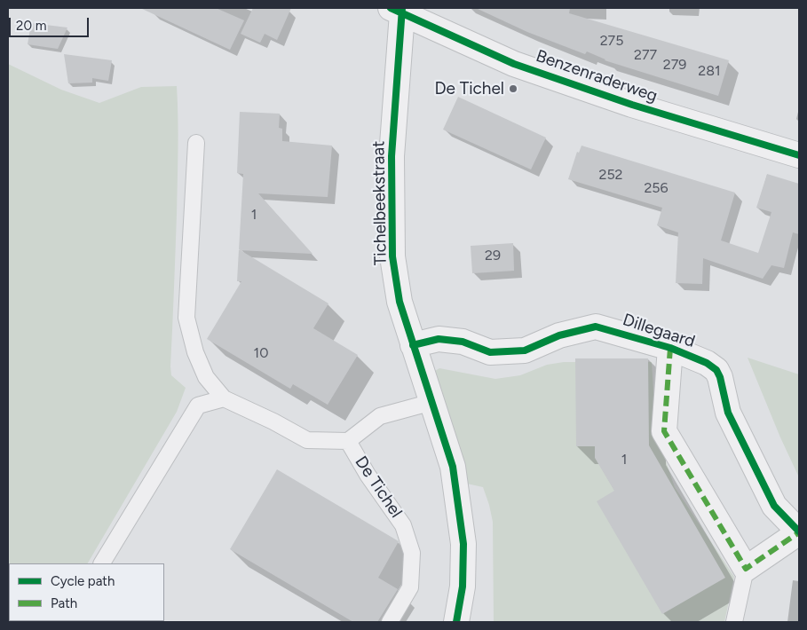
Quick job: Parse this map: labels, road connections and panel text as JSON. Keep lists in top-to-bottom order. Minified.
{"streets":{"street":["Benzenraderweg","Tichelbeekstraat","Dillegaard"],"lane":["De Tichel"]},"crossings":[["Benzenraderweg","Tichelbeekstraat"],["Tichelbeekstraat","Dillegaard"],["Tichelbeekstraat","De Tichel"]],"places":["De Tichel"],"house_numbers":["275","277","279","281","252","256","1","29","10","1"],"legend":["Cycle path","Path"],"scale_bar":"20 m"}
